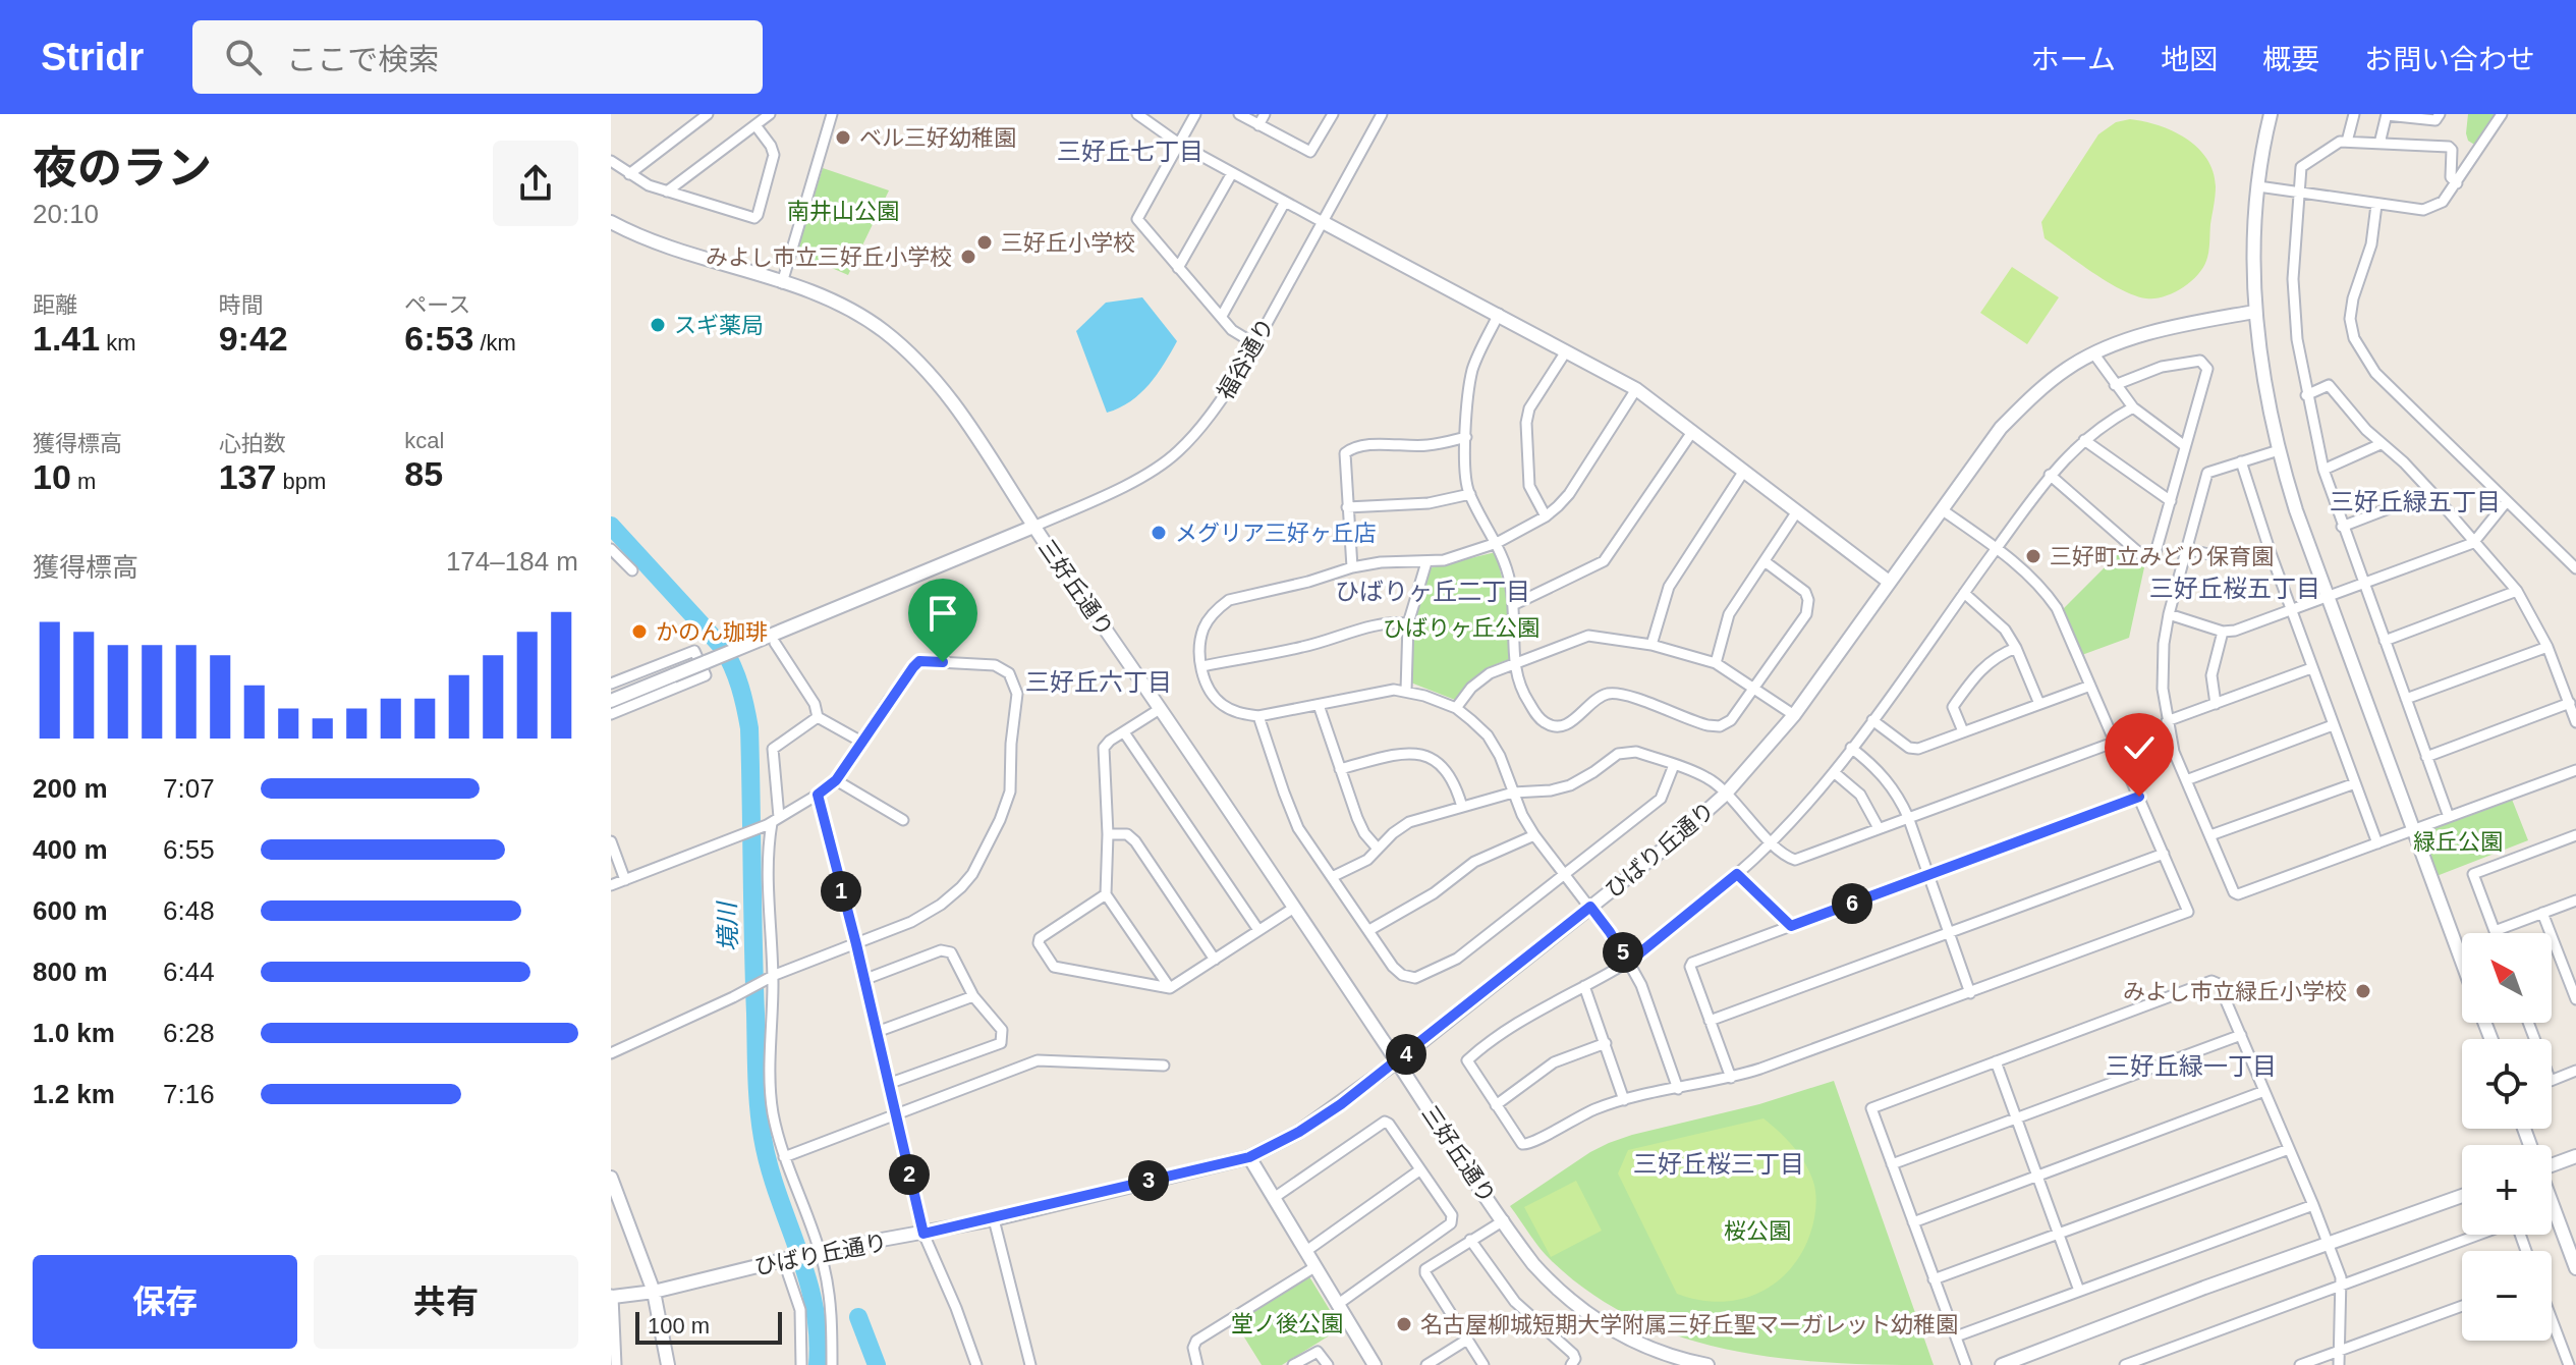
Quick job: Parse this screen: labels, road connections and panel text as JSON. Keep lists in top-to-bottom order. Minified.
{"streets":{"street":["福谷通り","三好丘通り","ひばり丘通り"]},"crossings":[["福谷通り","三好丘通り"],["三好丘通り","ひばり丘通り"]],"districts":["三好丘七丁目","三好丘緑五丁目","三好丘桜五丁目","ひばりヶ丘二丁目","三好丘六丁目","三好丘緑一丁目","三好丘桜三丁目"],"water":["境川"],"parks":["南井山公園","ひばりヶ丘公園","緑丘公園","桜公園","堂ノ後公園"],"places":["ベル三好幼稚園","三好丘小学校","みよし市立三好丘小学校","スギ薬局","メグリア三好ヶ丘店","三好町立みどり保育園","かのん珈琲","みよし市立緑丘小学校","名古屋柳城短期大学附属三好丘聖マーガレット幼稚園"],"scale_bar":"100 m","north":"top left","page":{"header":"Stridr","search":"ここで検索","nav":["ホーム","地図","概要","お問い合わせ"],"heading":["夜のラン","20:10"],"stats":[["距離","1.41 km"],["時間","9:42"],["ペース","6:53 /km"],["獲得標高","10 m"],["心拍数","137 bpm"],["kcal","85"]],"chart":["獲得標高","174–184 m"],"list":[{"name":"200 m","note":"7:07"},{"name":"400 m","note":"6:55"},{"name":"600 m","note":"6:48"},{"name":"800 m","note":"6:44"},{"name":"1.0 km","note":"6:28"},{"name":"1.2 km","note":"7:16"}],"pins":["1","6","5","4","2","3"],"map_buttons":["+","−"],"buttons":["保存","共有"],"scale":"100 m"}}
